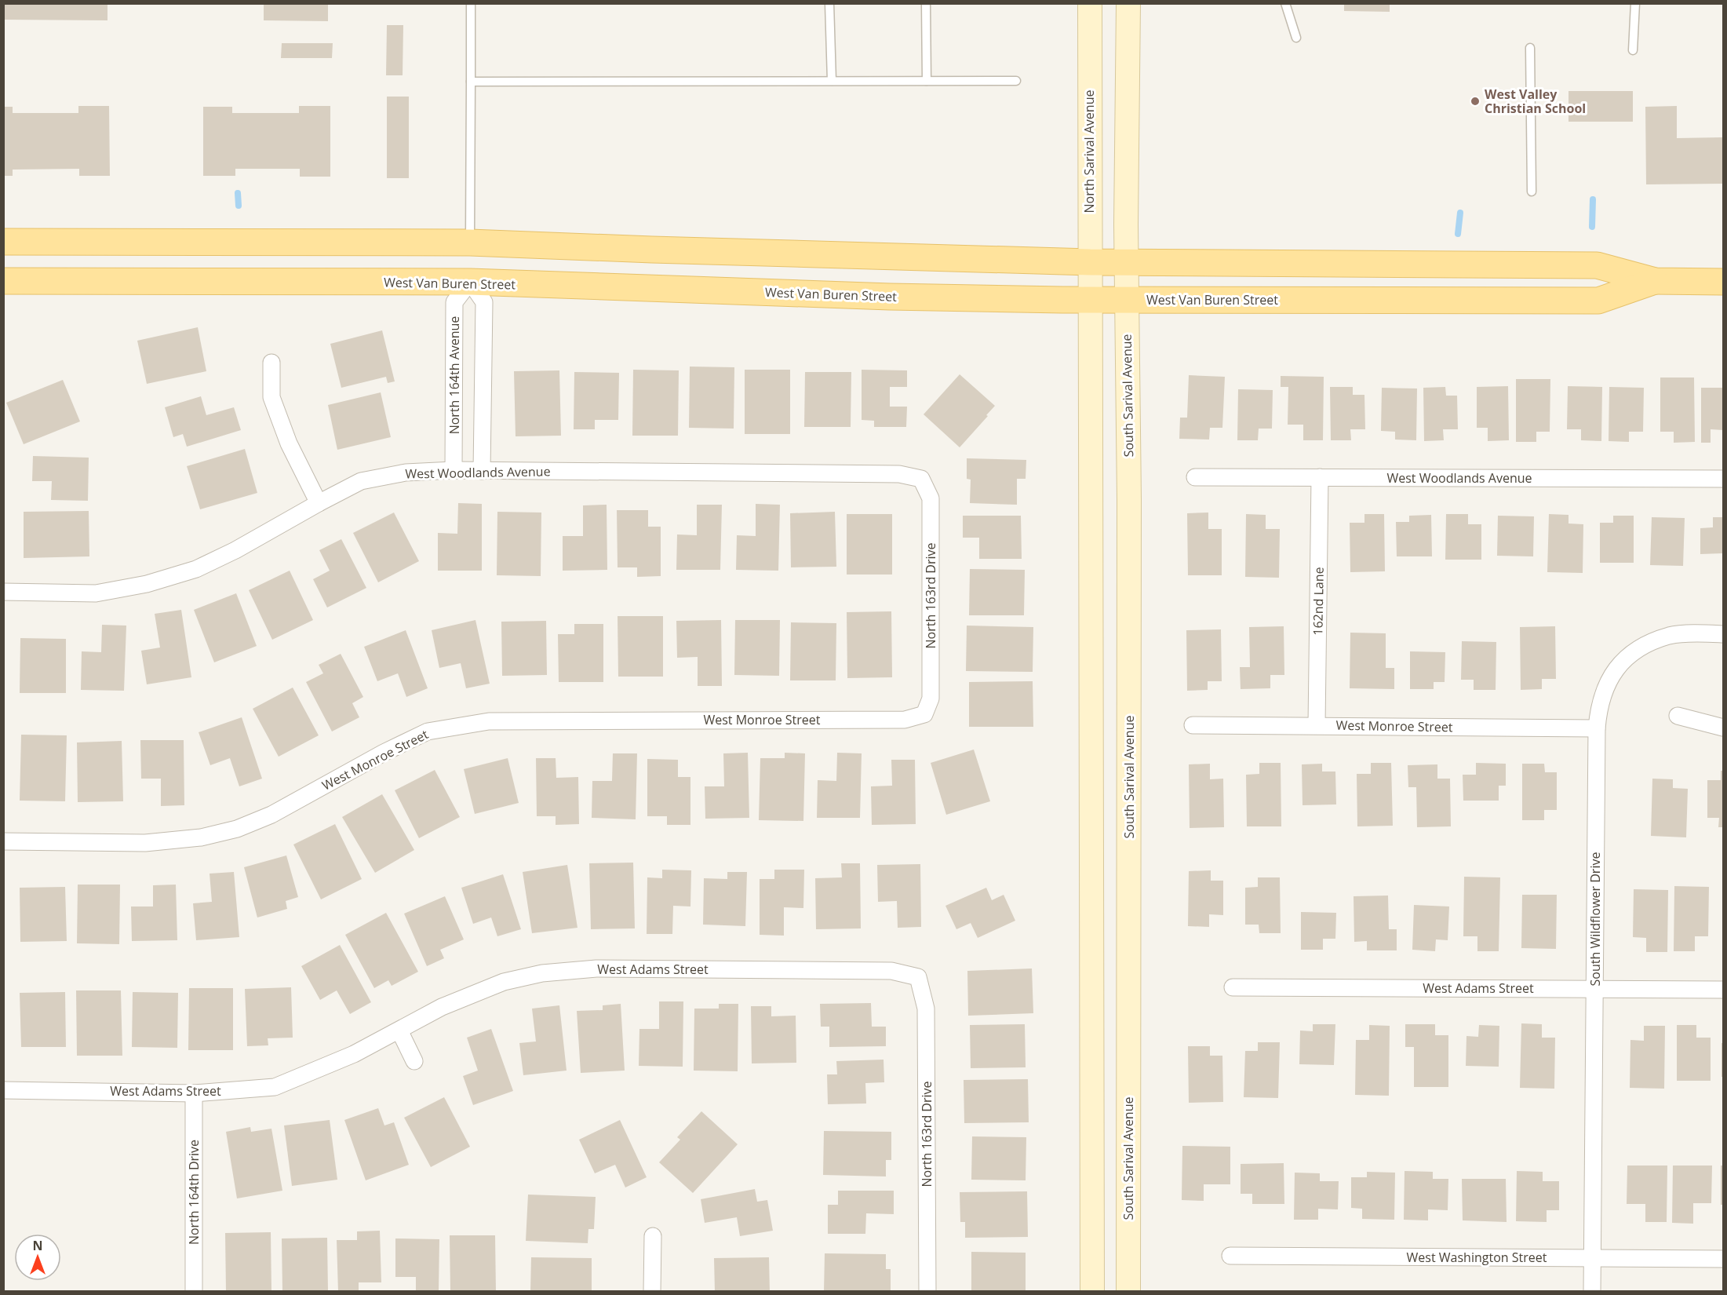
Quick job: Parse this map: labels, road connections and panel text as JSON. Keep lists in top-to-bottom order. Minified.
{"streets":{"main road":["North Sarival Avenue","West Van Buren Street","South Sarival Avenue"],"street":["North 164th Avenue","West Woodlands Avenue","North 163rd Drive","162nd Lane","West Monroe Street","South Wildflower Drive","West Adams Street","North 164th Drive","West Washington Street"]},"crossings":[["North Sarival Avenue","West Van Buren Street"],["West Van Buren Street","North 164th Avenue"],["West Van Buren Street","South Sarival Avenue"],["North 164th Avenue","West Woodlands Avenue"],["West Woodlands Avenue","North 163rd Drive"],["West Woodlands Avenue","162nd Lane"],["North 163rd Drive","West Monroe Street"],["North 163rd Drive","West Adams Street"],["162nd Lane","West Monroe Street"],["West Monroe Street","South Wildflower Drive"],["South Wildflower Drive","West Adams Street"],["South Wildflower Drive","West Washington Street"],["West Adams Street","North 164th Drive"]],"places":["West Valley Christian School"],"north":"top"}
